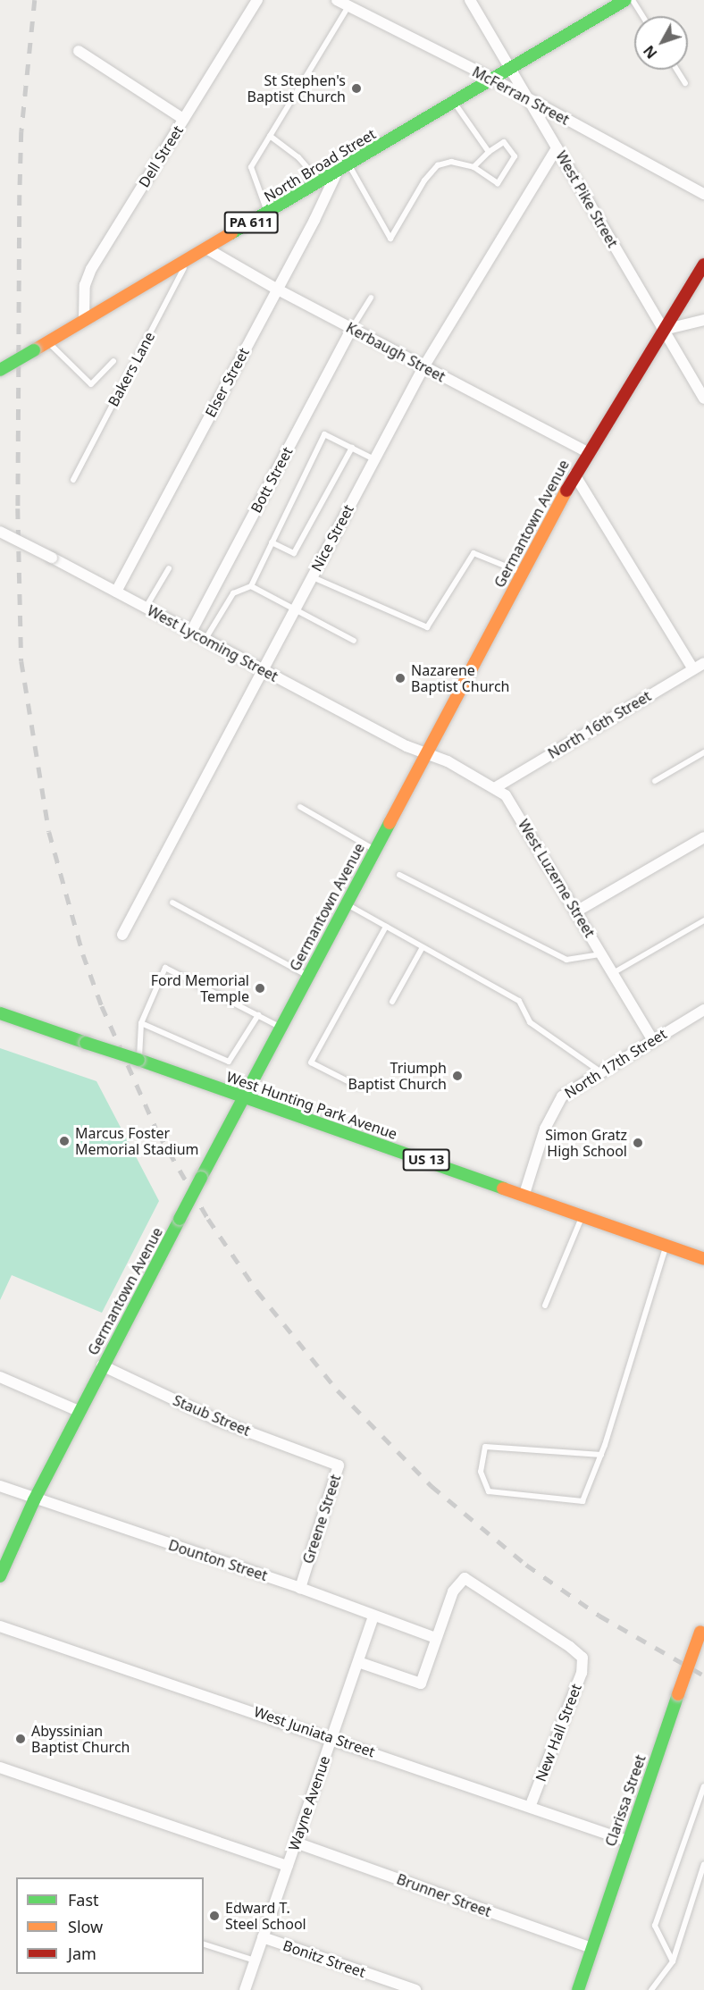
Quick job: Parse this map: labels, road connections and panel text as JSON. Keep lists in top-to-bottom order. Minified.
{"streets":{"main road":["North Broad Street","PA 611","Germantown Avenue","West Hunting Park Avenue","US 13","Clarissa Street"],"street":["McFerran Street","Dell Street","West Pike Street","Kerbaugh Street","Elser Street","Bott Street","Nice Street","West Lycoming Street","North 16th Street","West Luzerne Street","North 17th Street","Staub Street","Greene Street","Dounton Street","West Juniata Street","New Hall Street","Wayne Avenue","Brunner Street","Bonitz Street"],"lane":["Bakers Lane"]},"crossings":[["McFerran Street","North Broad Street"],["McFerran Street","West Pike Street"],["Dell Street","North Broad Street"],["North Broad Street","West Pike Street"],["North Broad Street","Kerbaugh Street"],["North Broad Street","Bakers Lane"],["North Broad Street","Elser Street"],["West Pike Street","Germantown Avenue"],["West Pike Street","Nice Street"],["Kerbaugh Street","Elser Street"],["Kerbaugh Street","Bott Street"],["Kerbaugh Street","Germantown Avenue"],["Kerbaugh Street","Nice Street"],["Elser Street","West Lycoming Street"],["Bott Street","West Lycoming Street"],["Germantown Avenue","West Lycoming Street"],["Germantown Avenue","West Luzerne Street"],["Germantown Avenue","West Hunting Park Avenue"],["Germantown Avenue","Staub Street"],["Germantown Avenue","Dounton Street"],["Nice Street","West Lycoming Street"],["West Lycoming Street","West Luzerne Street"],["North 16th Street","West Luzerne Street"],["West Luzerne Street","North 17th Street"],["North 17th Street","West Hunting Park Avenue"],["Staub Street","Greene Street"],["Greene Street","Dounton Street"],["Dounton Street","New Hall Street"],["Dounton Street","Wayne Avenue"],["West Juniata Street","New Hall Street"],["West Juniata Street","Clarissa Street"],["West Juniata Street","Wayne Avenue"],["Clarissa Street","Brunner Street"],["Wayne Avenue","Brunner Street"],["Wayne Avenue","Bonitz Street"]],"places":["St Stephen's Baptist Church","Nazarene Baptist Church","Ford Memorial Temple","Triumph Baptist Church","Marcus Foster Memorial Stadium","Simon Gratz High School","Abyssinian Baptist Church","Edward T. Steel School"],"legend":["Fast","Slow","Jam"],"north":"bottom left"}
